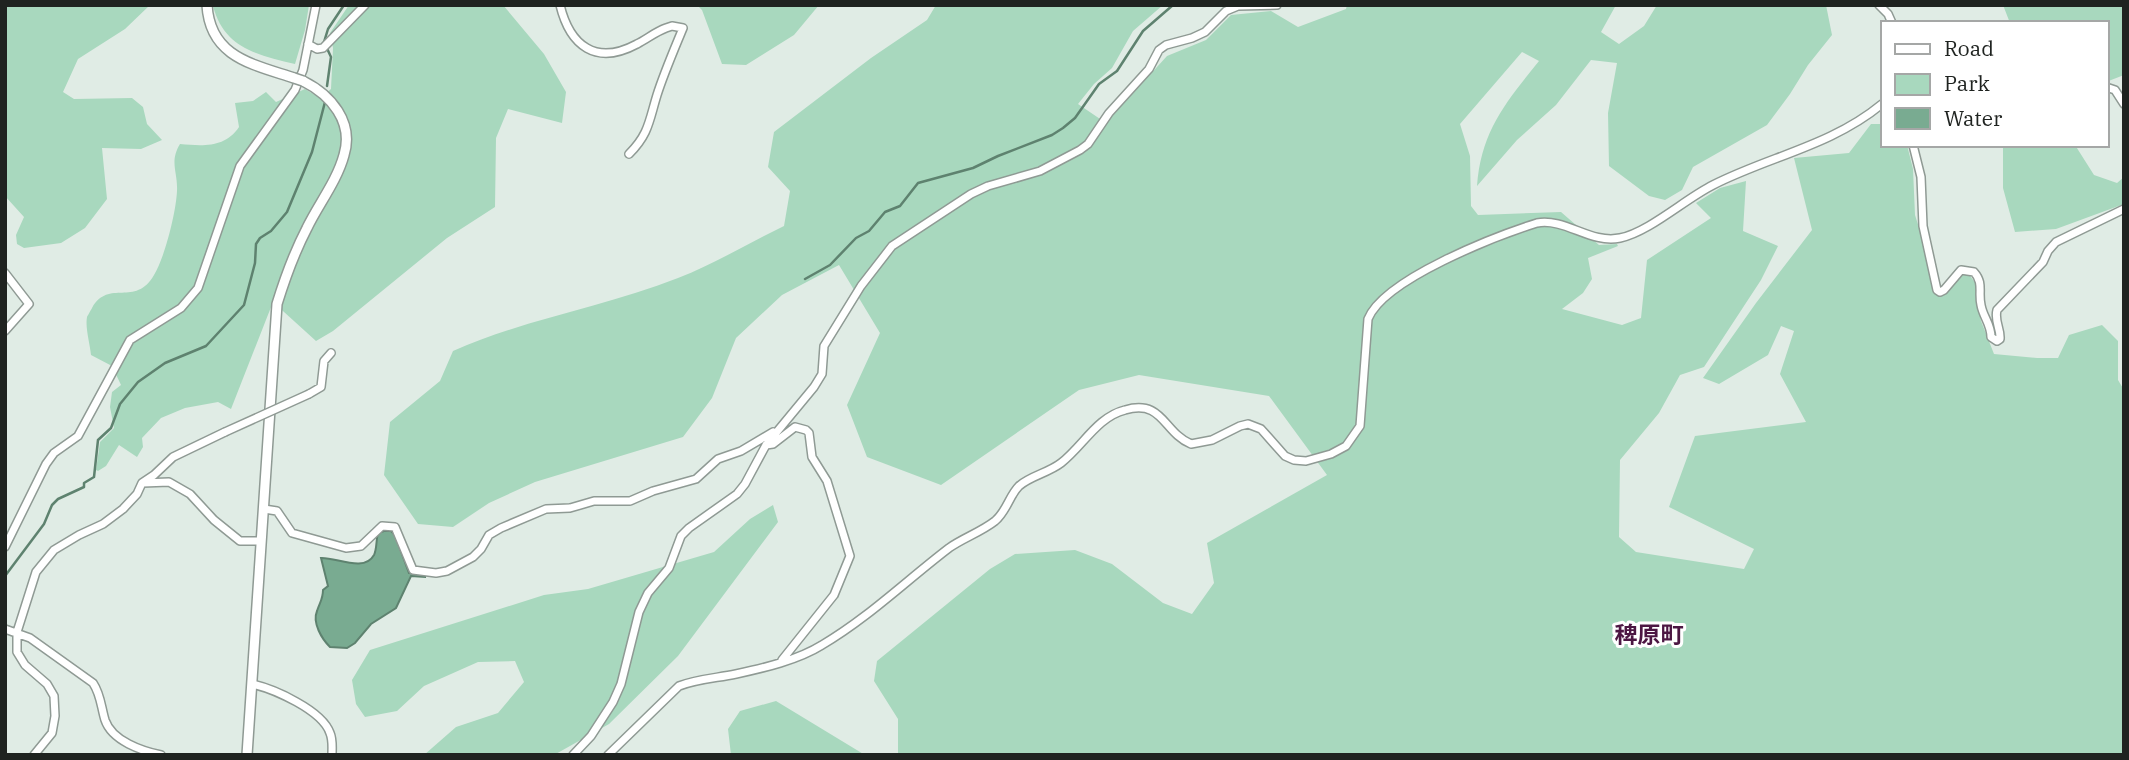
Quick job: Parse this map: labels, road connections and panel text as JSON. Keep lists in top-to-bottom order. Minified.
{"districts":["稗原町"],"legend":["Road","Park","Water"]}
